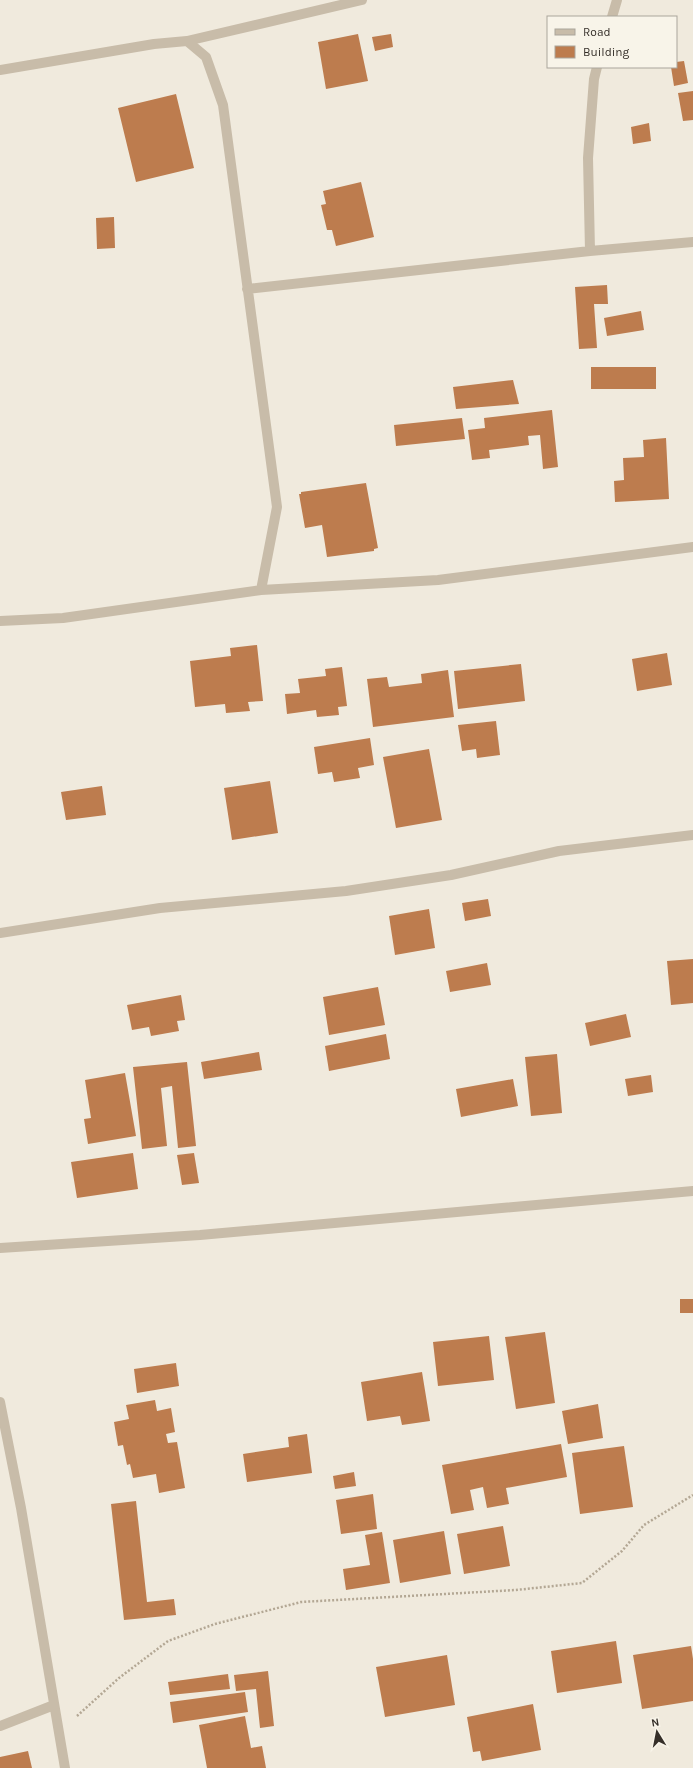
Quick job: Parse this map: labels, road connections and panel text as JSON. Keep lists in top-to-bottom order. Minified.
{"legend":["Road","Building"],"north":"top"}
